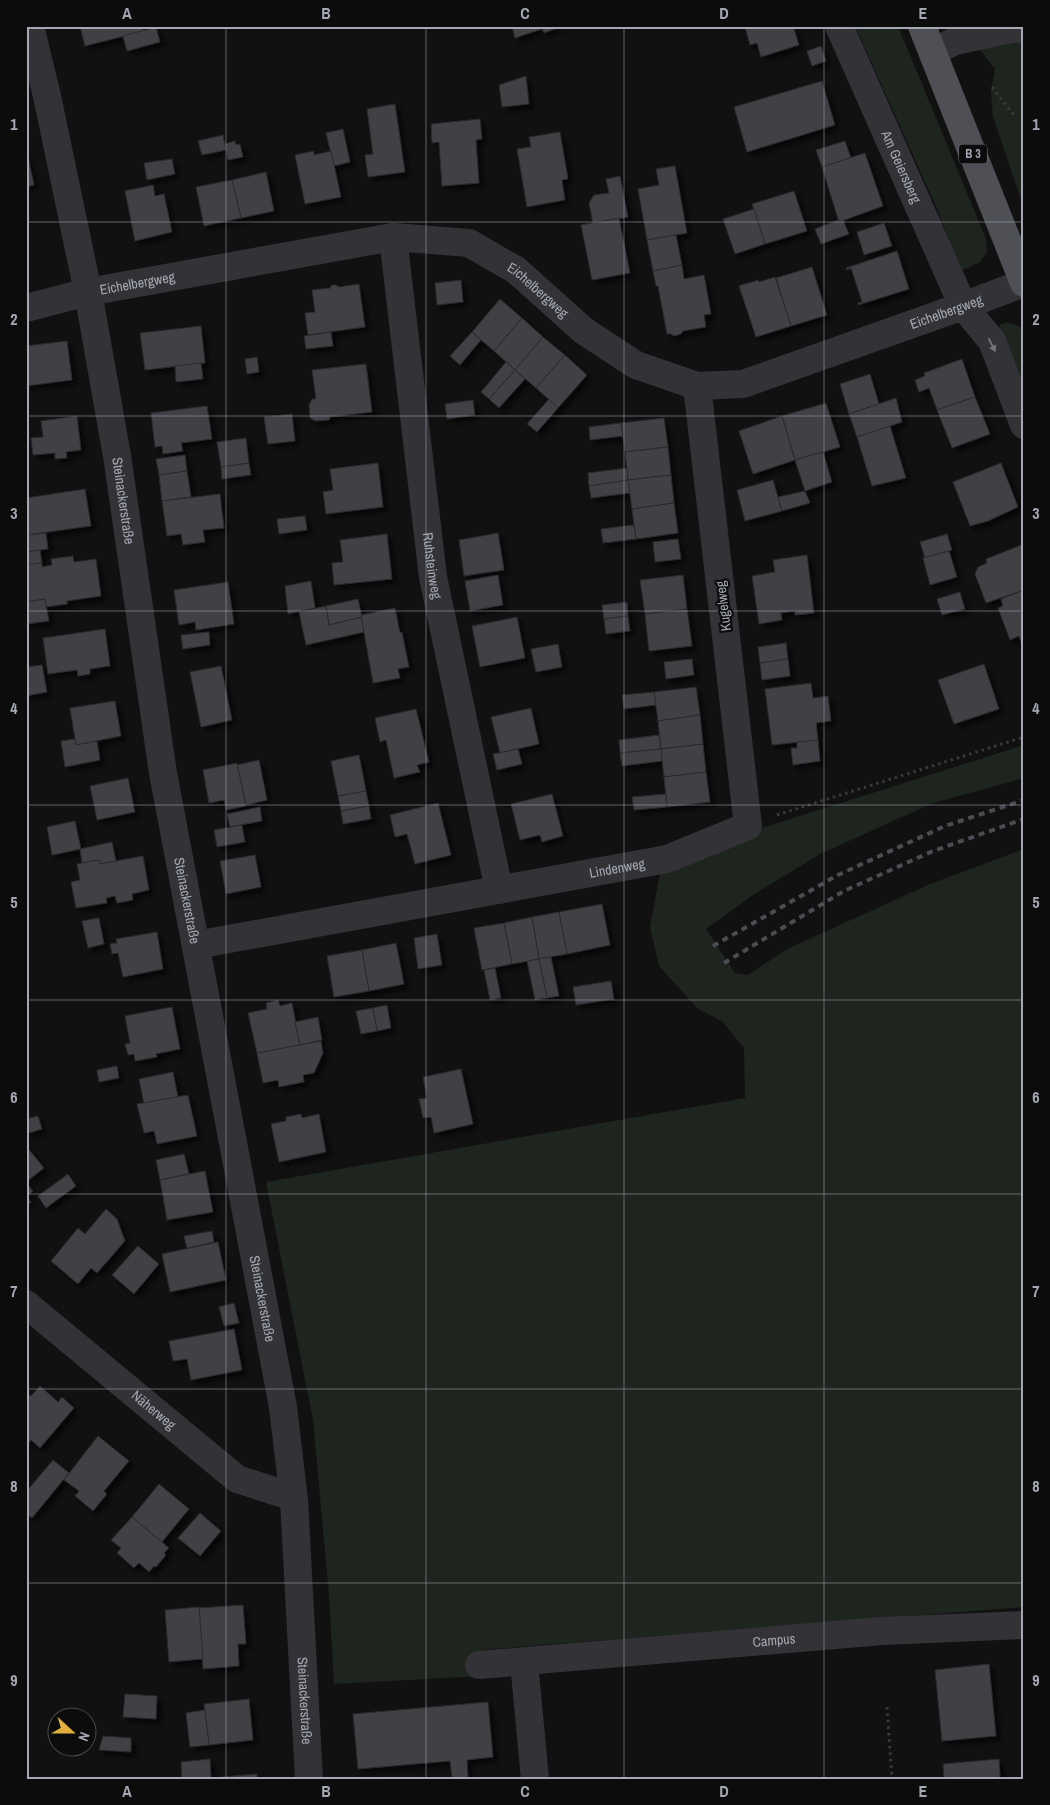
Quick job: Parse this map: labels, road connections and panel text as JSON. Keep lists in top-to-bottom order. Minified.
{"streets":{"main road":["B 3"],"street":["Am Geiersberg","Eichelbergweg","Steinackerstraße","Ruhsteinweg","Kugelweg","Lindenweg","Näherweg","Campus"]},"crossings":[["B 3","Eichelbergweg"],["Am Geiersberg","Eichelbergweg"],["Eichelbergweg","Steinackerstraße"],["Eichelbergweg","Ruhsteinweg"],["Eichelbergweg","Kugelweg"],["Steinackerstraße","Lindenweg"],["Steinackerstraße","Näherweg"],["Ruhsteinweg","Lindenweg"],["Kugelweg","Lindenweg"]],"north":"right","grid":{"columns":["A","B","C","D","E"],"rows":["1","2","3","4","5","6","7","8","9"]}}
